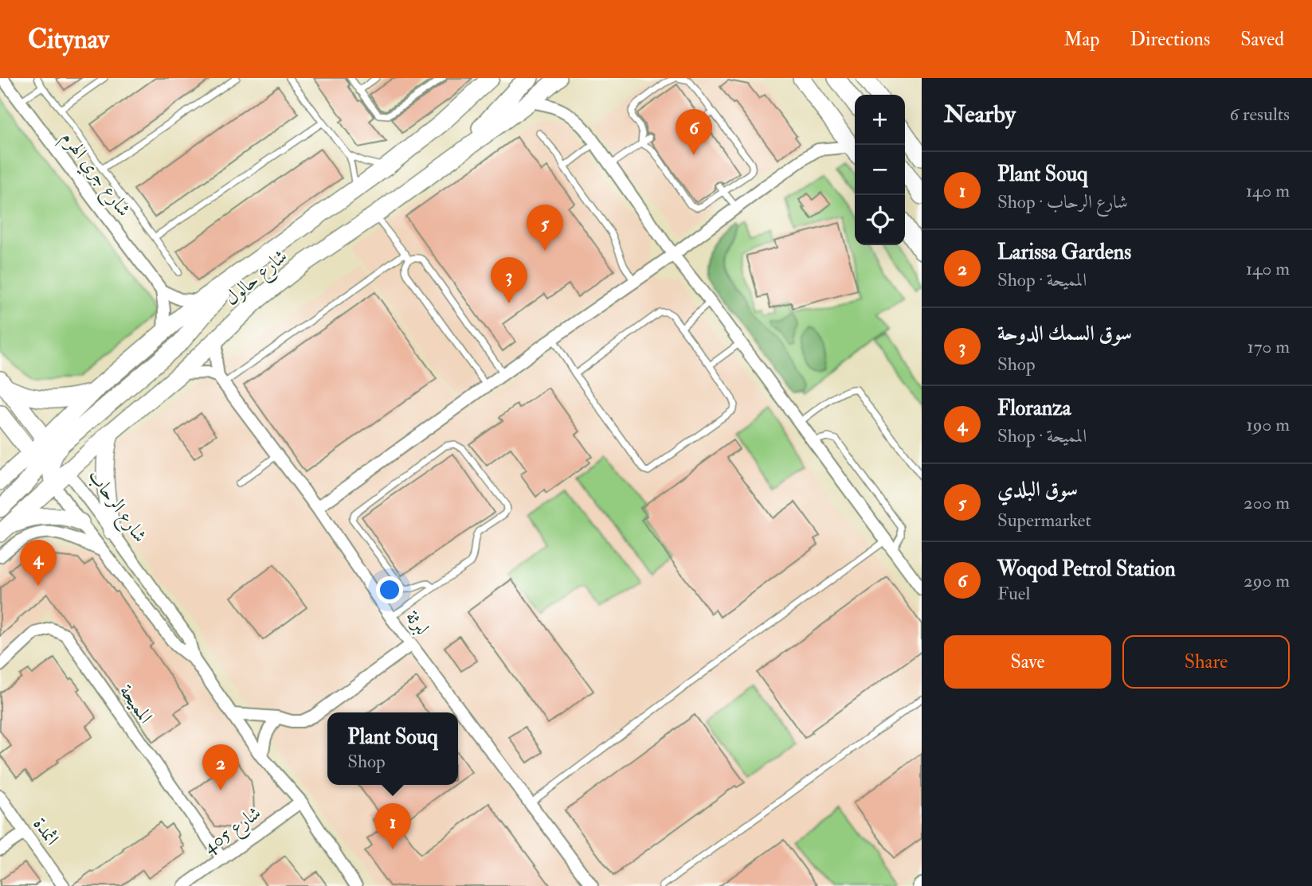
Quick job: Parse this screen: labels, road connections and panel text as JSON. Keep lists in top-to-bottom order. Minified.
{"streets":{"main road":["شارع حالول","شارع الرحاب"],"street":["شارع جري الهرم","لبرثة","المميحة","شارع 405","اثمدة"]},"crossings":[["شارع حالول","شارع الرحاب"],["شارع الرحاب","شارع 405"],["المميحة","شارع 405"]],"page":{"header":"Citynav","nav":["Map","Directions","Saved"],"heading":["Nearby","6 results"],"map_buttons":["+","−"],"pins":["6","5","3","4","2","1"],"list":[{"mark":"1","name":"Plant Souq","note":"Shop · شارع الرحاب","value":"140 m"},{"mark":"2","name":"Larissa Gardens","note":"Shop · المميحة","value":"140 m"},{"mark":"3","name":"سوق السمك الدوحة","note":"Shop","value":"170 m"},{"mark":"4","name":"Floranza","note":"Shop · المميحة","value":"190 m"},{"mark":"5","name":"سوق البلدي","note":"Supermarket","value":"200 m"},{"mark":"6","name":"Woqod Petrol Station","note":"Fuel","value":"290 m"}],"buttons":["Save","Share"],"popup":["Plant Souq","Shop"]}}
